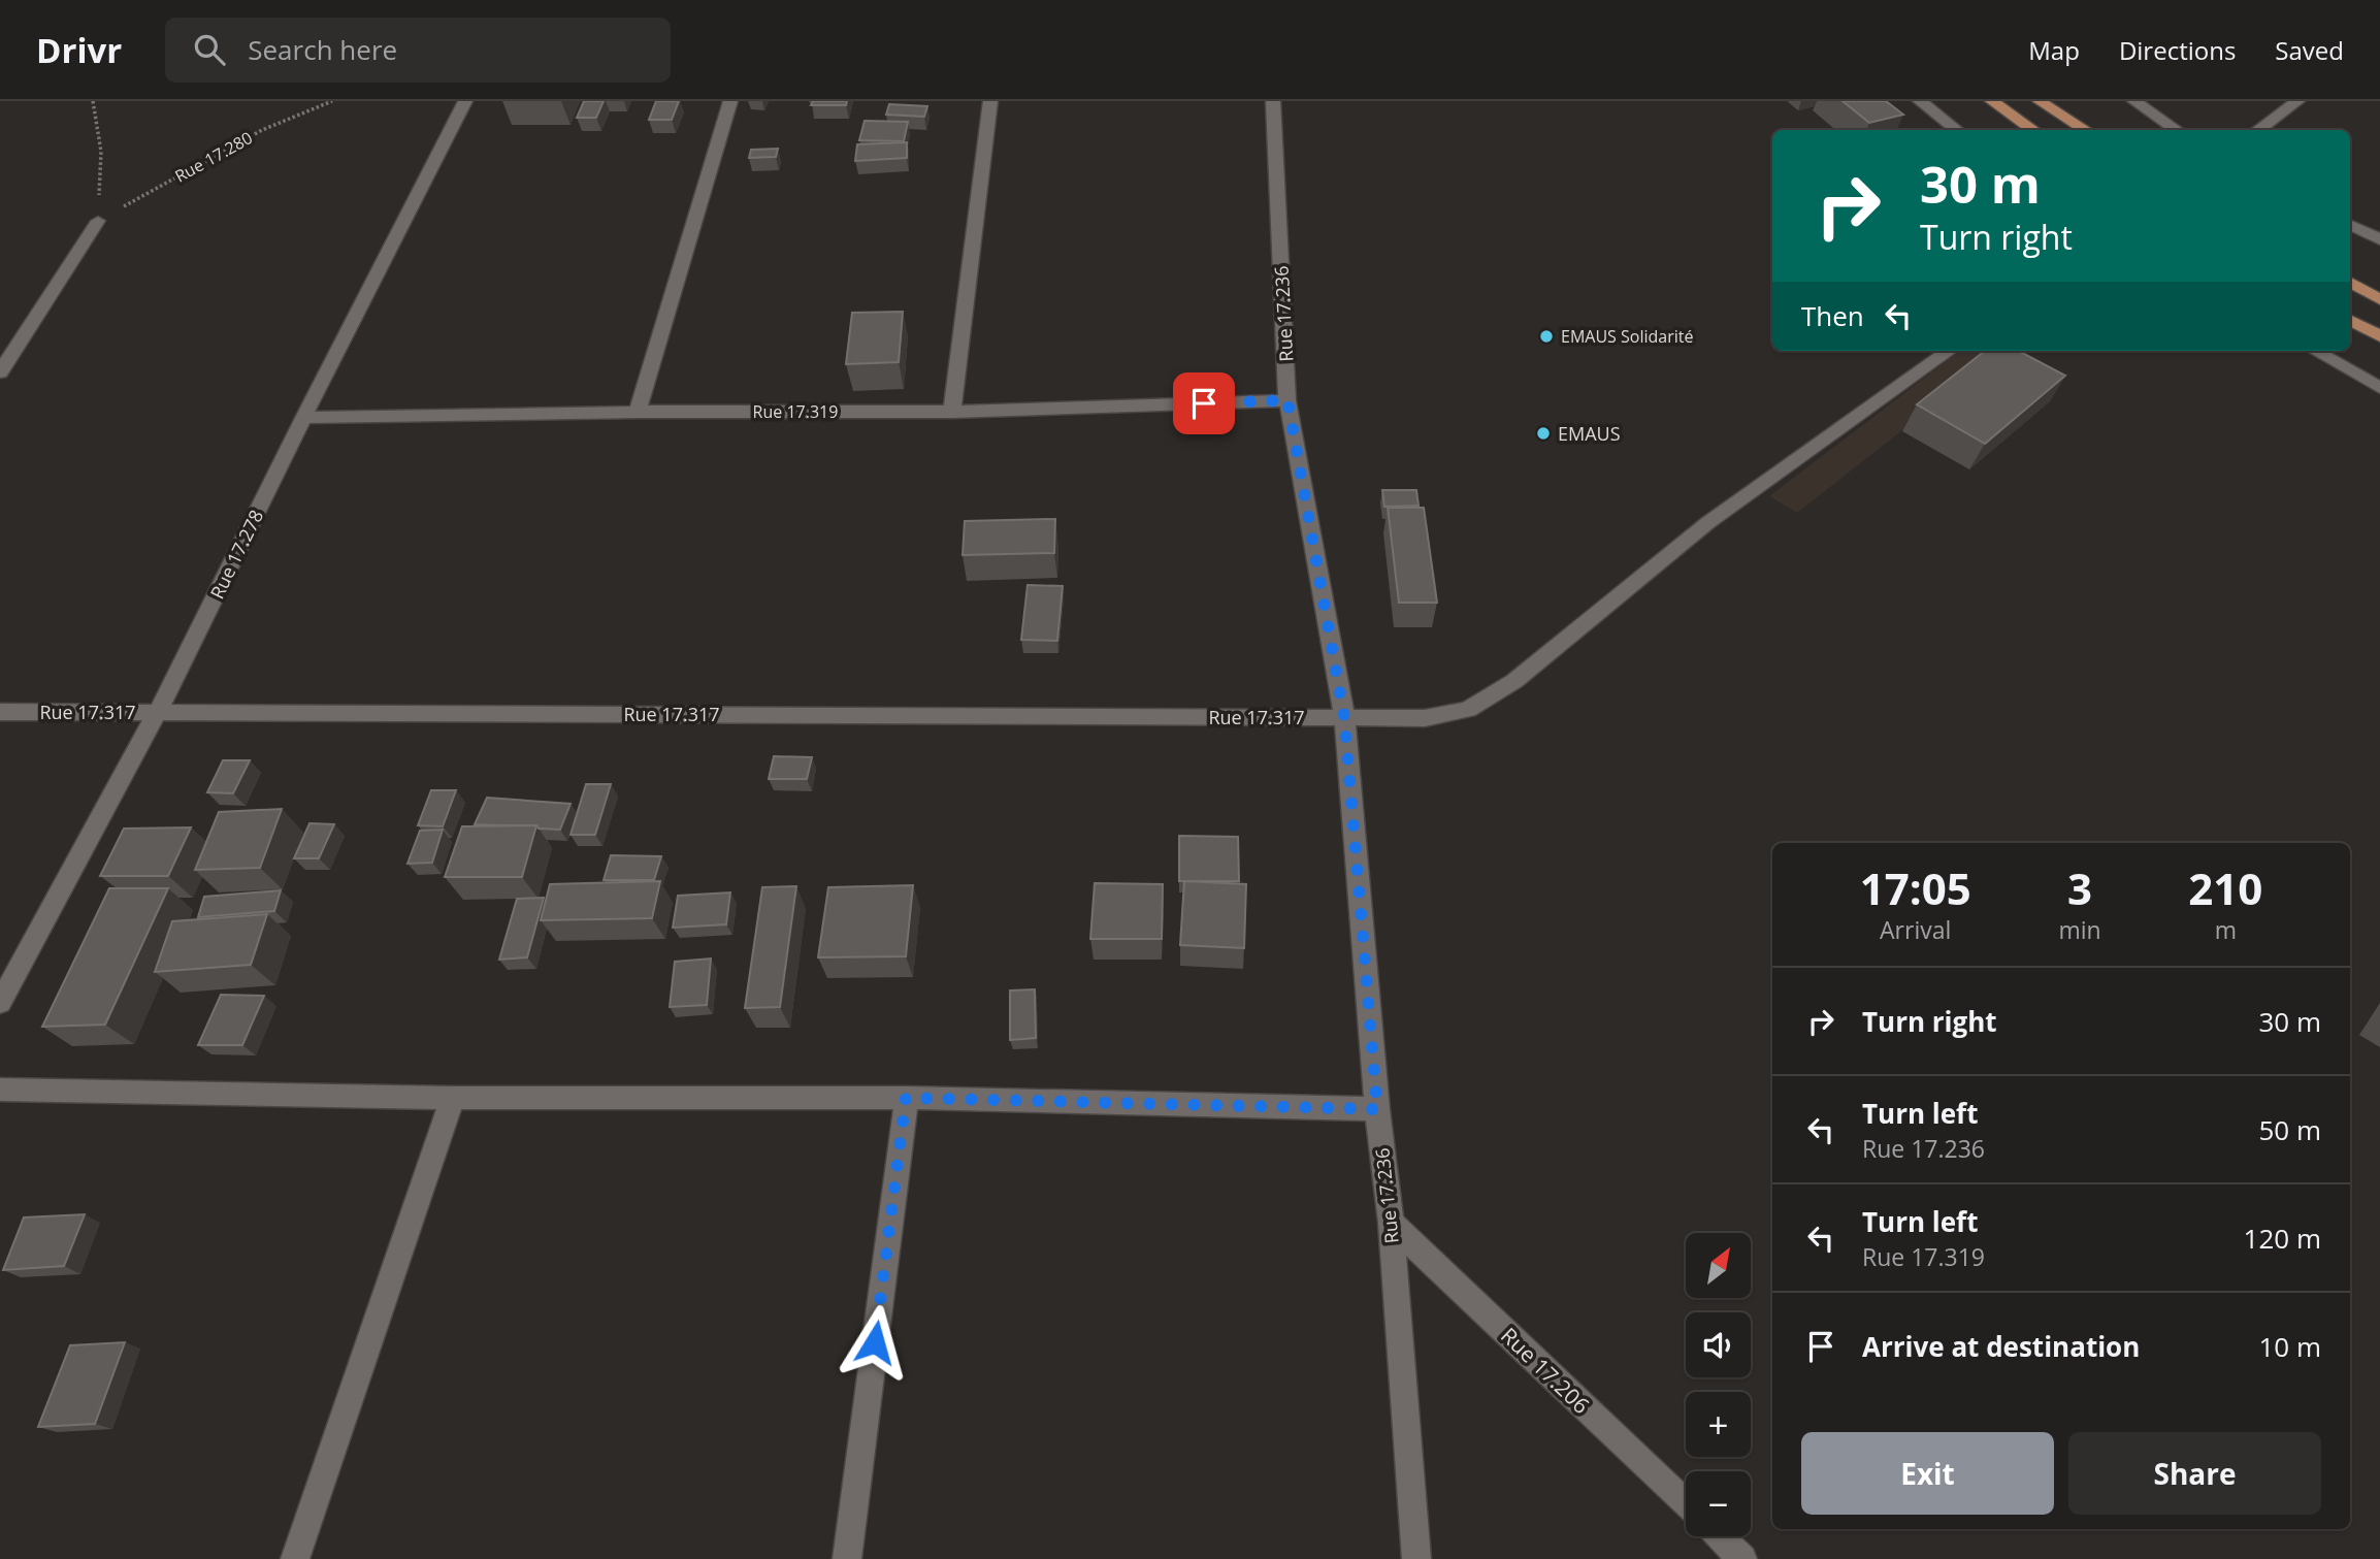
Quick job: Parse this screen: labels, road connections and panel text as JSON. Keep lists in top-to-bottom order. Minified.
{"streets":{"street":["Rue 17.236","Rue 17.319","Rue 17.278","Rue 17.317","Rue 17.206"],"path":["Rue 17.280"]},"crossings":[["Rue 17.236","Rue 17.319"],["Rue 17.236","Rue 17.317"],["Rue 17.236","Rue 17.206"],["Rue 17.319","Rue 17.278"],["Rue 17.278","Rue 17.317"]],"places":["EMAUS Solidarité","EMAUS"],"north":"top right","page":{"header":"Drivr","search":"Search here","nav":["Map","Directions","Saved"],"turn":["30 m","Turn right"],"then":"Then","eta":["17:05","Arrival","3","min","210","m"],"list":[{"name":"Turn right","value":"30 m"},{"name":"Turn left","note":"Rue 17.236","value":"50 m"},{"name":"Turn left","note":"Rue 17.319","value":"120 m"},{"name":"Arrive at destination","value":"10 m"}],"map_buttons":["+","−"],"buttons":["Exit","Share"]}}
